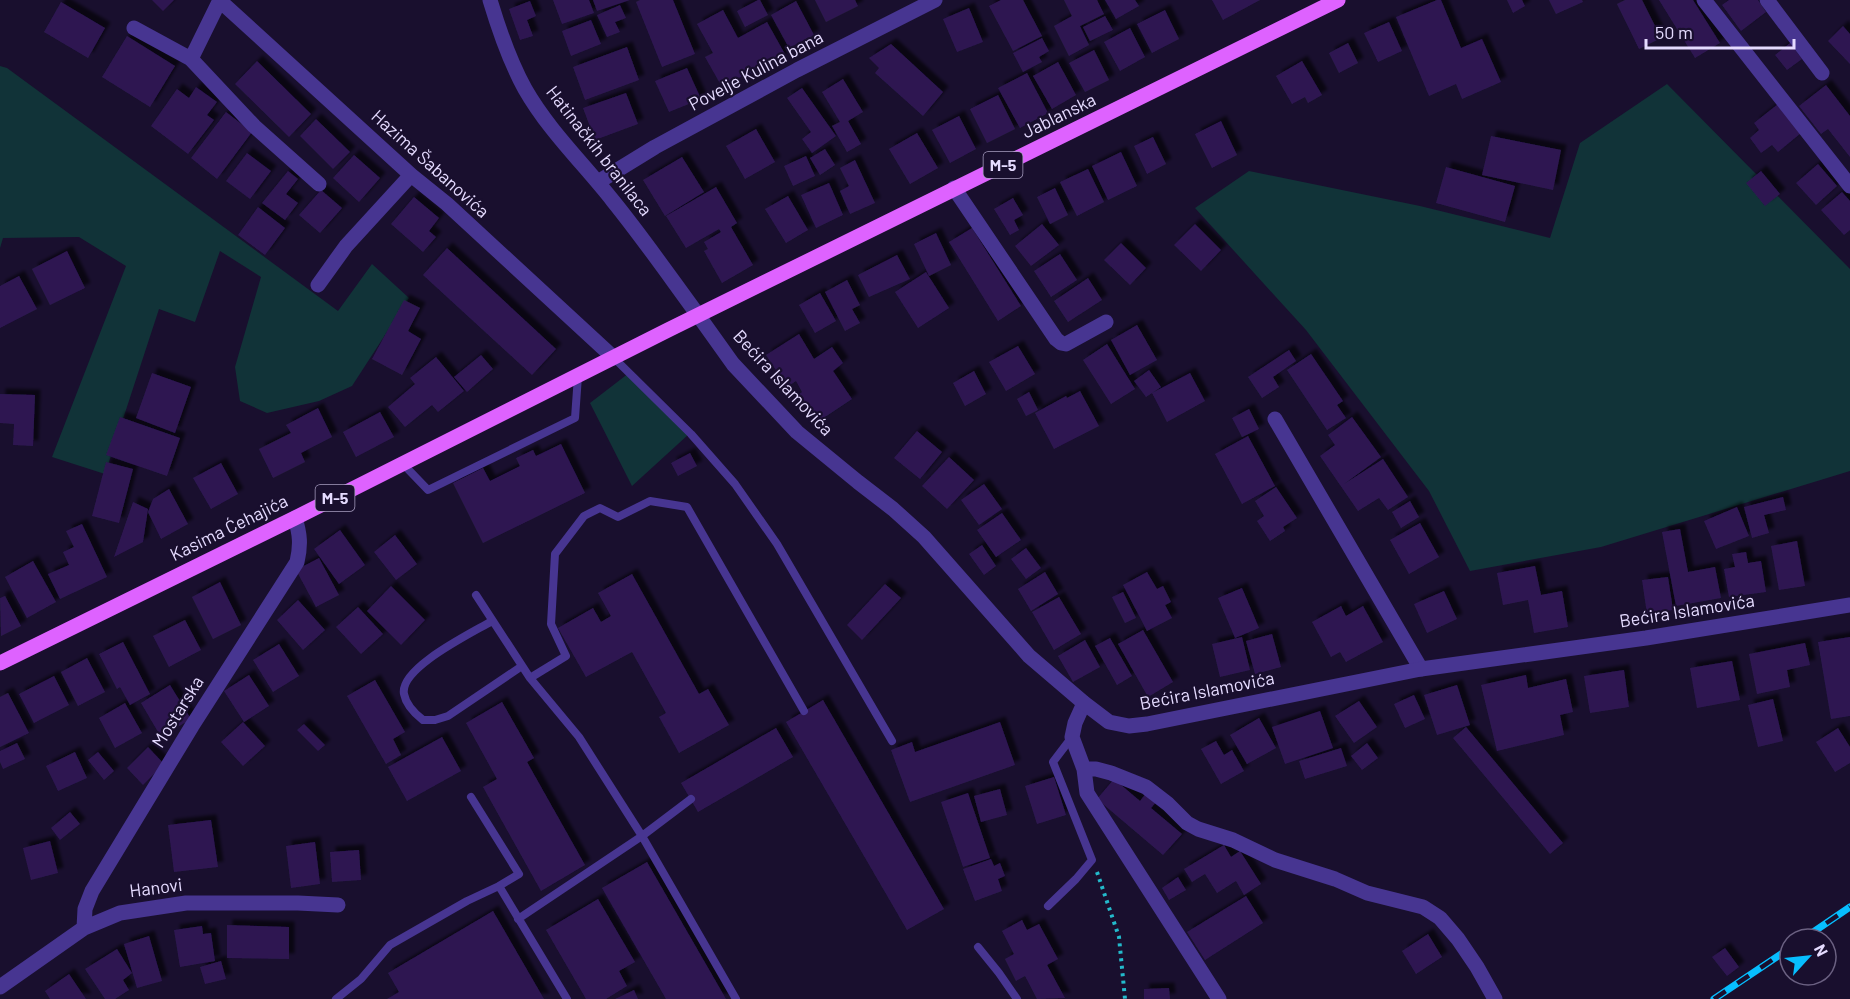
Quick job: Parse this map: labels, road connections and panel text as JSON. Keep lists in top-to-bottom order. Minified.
{"streets":{"main road":["Jablanska","M-5","Kasima Ćehajića"],"street":["Povelje Kulina bana","Hatinačkih branilaca","Hazima Šabanovića","Bećira Islamovića","Mostarska","Hanovi"]},"crossings":[["Povelje Kulina bana","Hatinačkih branilaca"],["Jablanska","Hatinačkih branilaca"],["Jablanska","Bećira Islamovića"],["Jablanska","Kasima Ćehajića"],["Hatinačkih branilaca","Bećira Islamovića"],["Hazima Šabanovića","Kasima Ćehajića"],["Kasima Ćehajića","Mostarska"],["Mostarska","Hanovi"]],"scale_bar":"50 m","north":"top right"}
